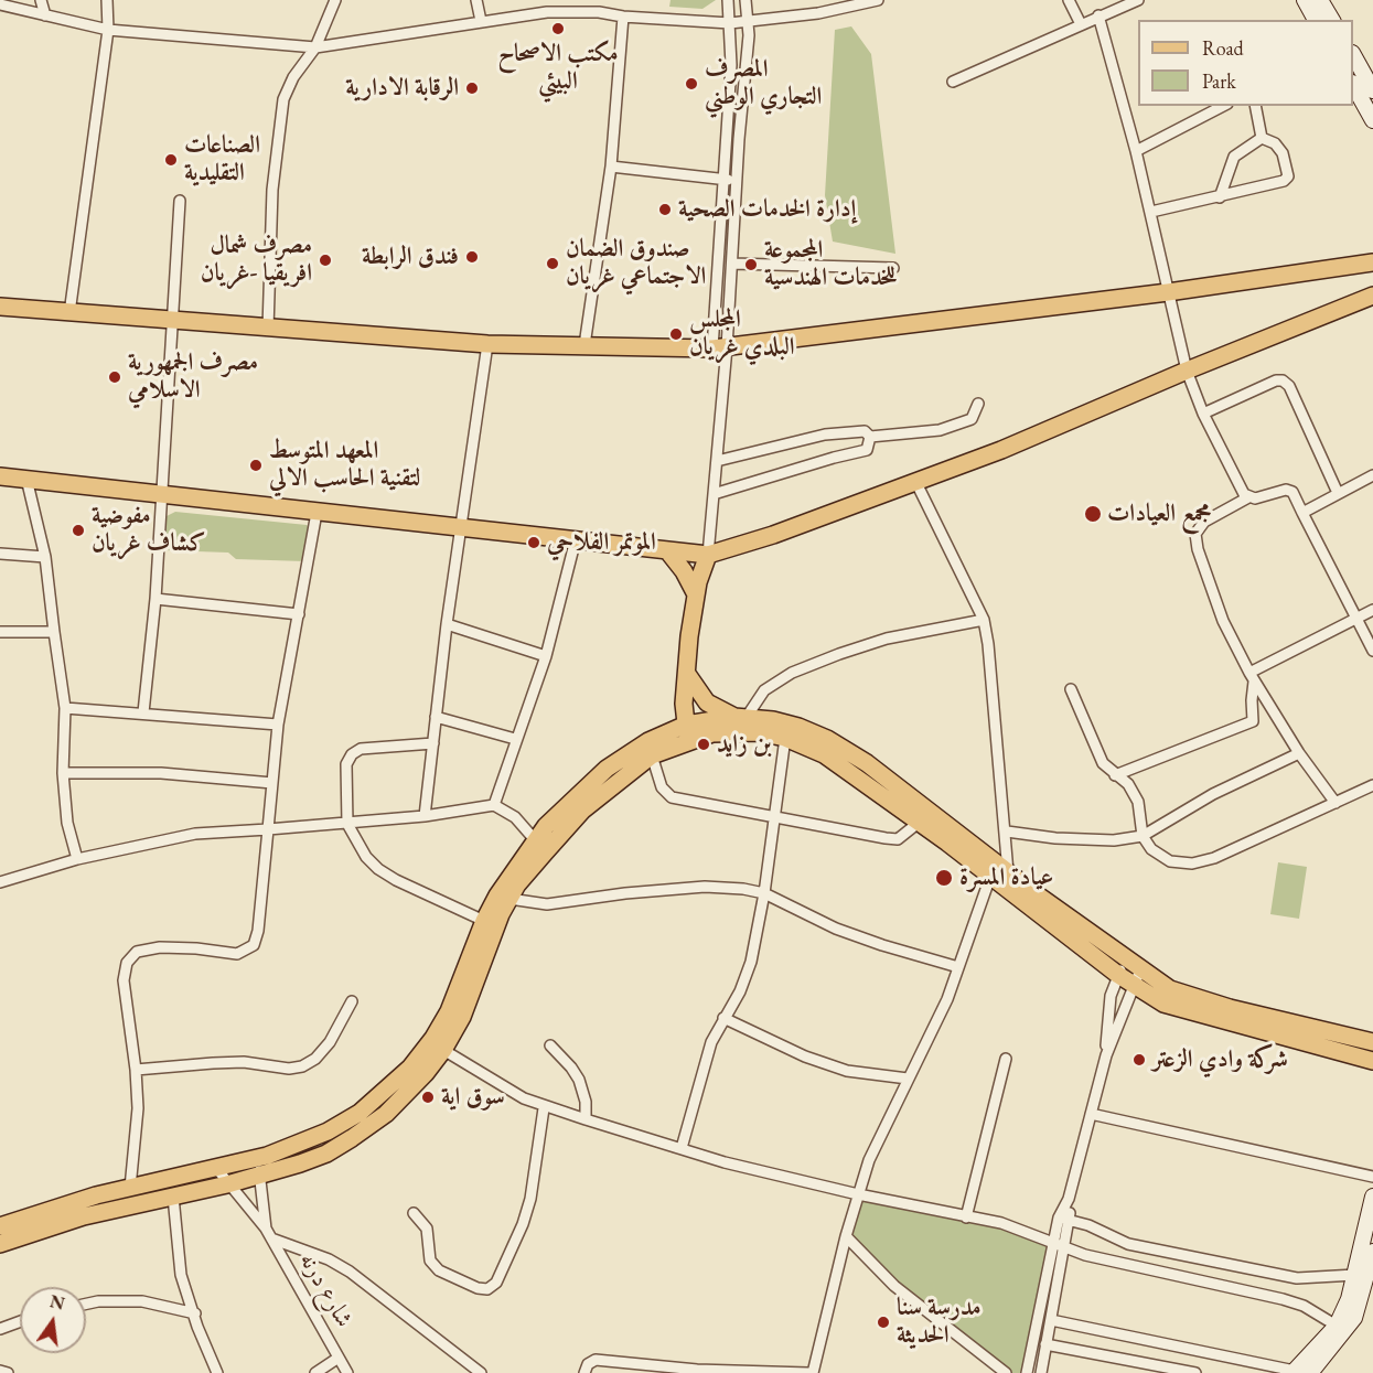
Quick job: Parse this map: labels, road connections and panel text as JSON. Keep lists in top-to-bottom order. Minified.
{"streets":{"street":["شارع درنه"]},"places":["مكتب الاصحاح البيئي","المصرف التجاري الوطني","الرقابة الادارية","الصناعات التقليدية","إدارة الخدمات الصحية","فندق الرابطة","مصرف شمال افريقيا -غريان","صندوق الضمان الاجتماعي غريان","المجموعة للخدمات الهندسية","المجلس البلدي غريان","مصرف الجمهورية الاسلامي","المعهد المتوسط لتقنية الحاسب الالي","مجمع العيادات","مفوضية كشاف غريان","الموتمر الفلاحي","بن زايد","عيادة المسرة","شركة وادي الزعتر","سوق اية","مدرسة سنا الحديثة"],"legend":["Road","Park"],"north":"top"}
